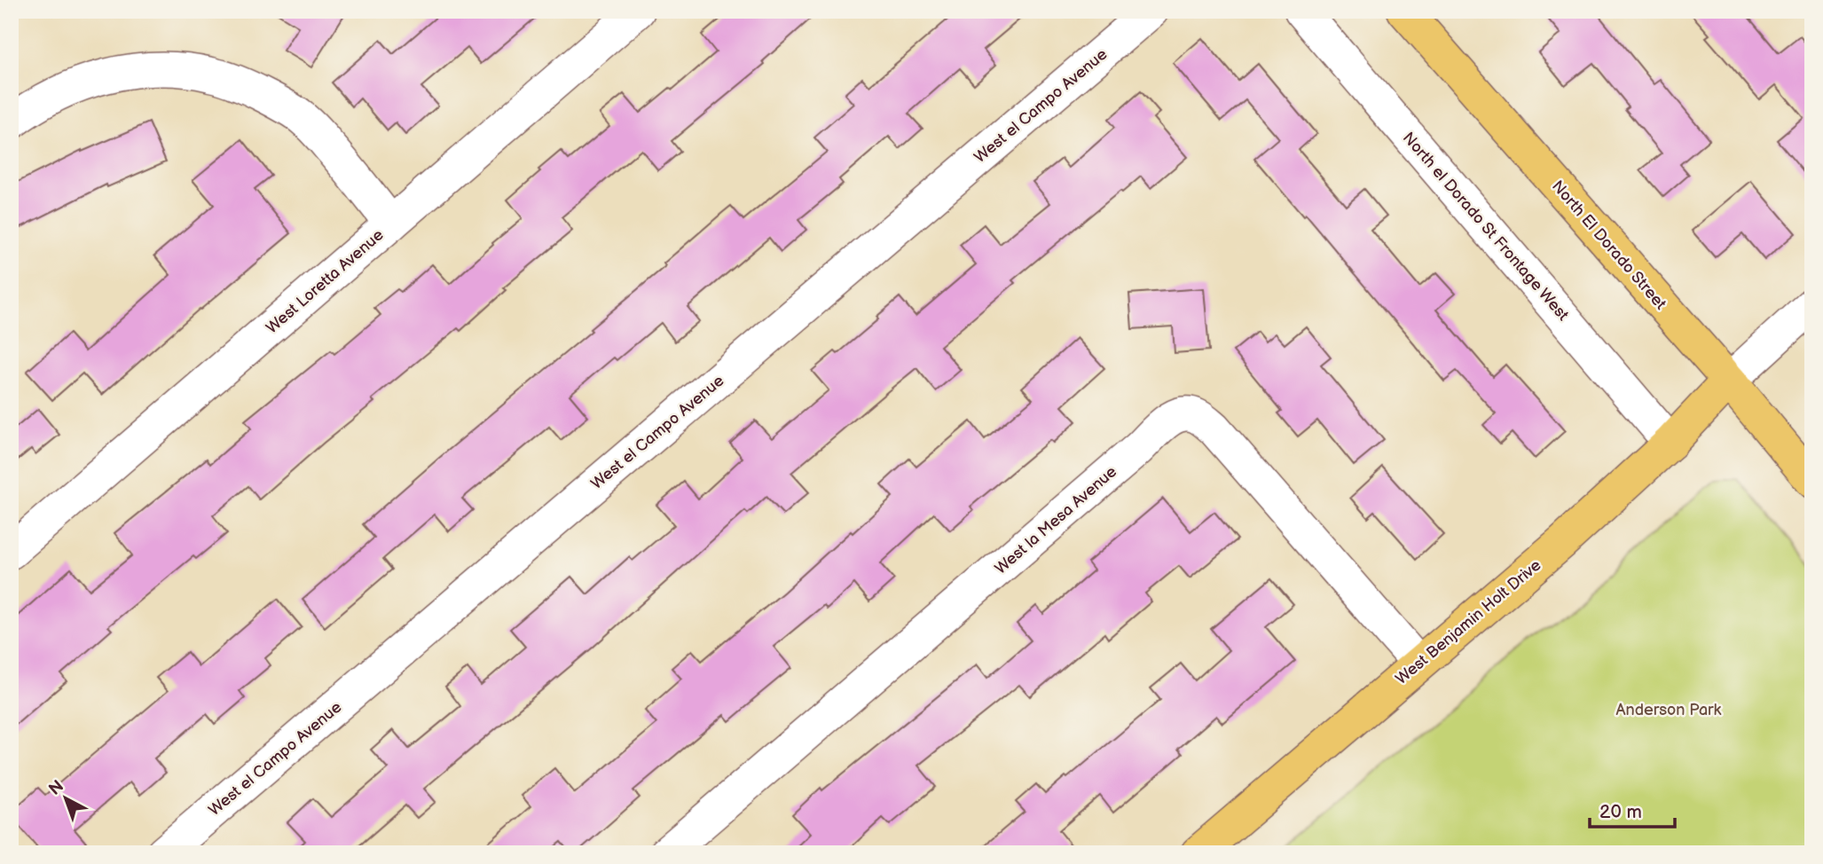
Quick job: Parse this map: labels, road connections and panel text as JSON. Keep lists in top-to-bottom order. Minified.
{"streets":{"main road":["North El Dorado Street","West Benjamin Holt Drive"],"street":["West el Campo Avenue","North el Dorado St Frontage West","West Loretta Avenue","West la Mesa Avenue"]},"crossings":[["North el Dorado St Frontage West","West Benjamin Holt Drive"],["North El Dorado Street","West Benjamin Holt Drive"],["West la Mesa Avenue","West Benjamin Holt Drive"]],"parks":["Anderson Park"],"scale_bar":"20 m","north":"top left"}
